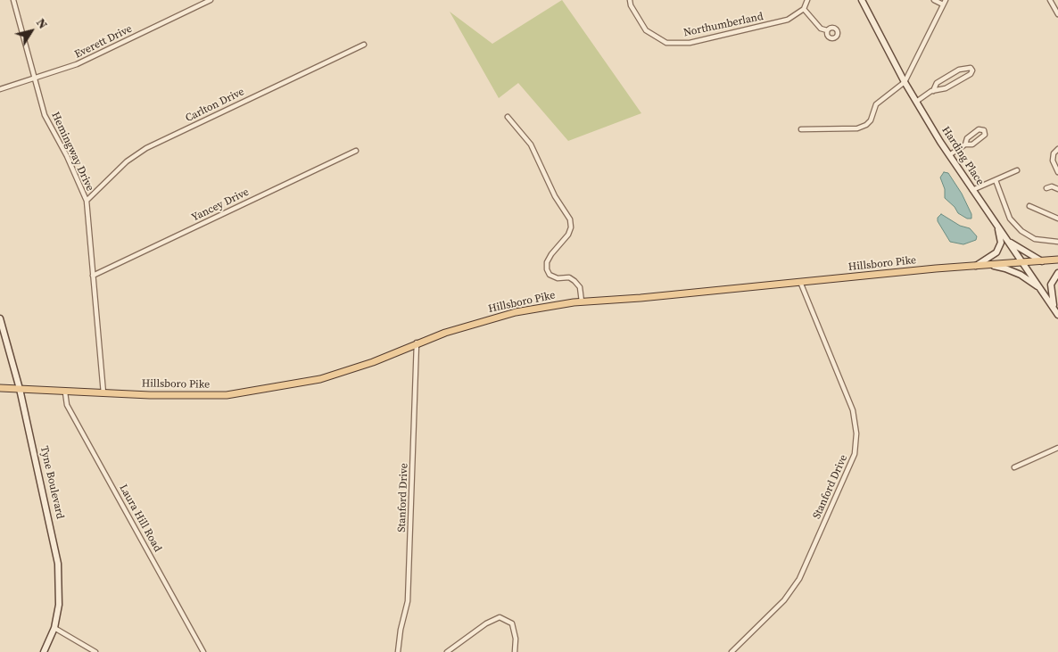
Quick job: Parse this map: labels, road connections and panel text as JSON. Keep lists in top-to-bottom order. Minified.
{"streets":{"main road":["Harding Place","Hillsboro Pike","Tyne Boulevard"],"street":["Northumberland","Everett Drive","Carlton Drive","Hemingway Drive","Yancey Drive","Stanford Drive","Laura Hill Road"]},"crossings":[["Everett Drive","Hemingway Drive"],["Carlton Drive","Hemingway Drive"],["Hemingway Drive","Yancey Drive"],["Hemingway Drive","Hillsboro Pike"],["Harding Place","Hillsboro Pike"],["Hillsboro Pike","Tyne Boulevard"],["Hillsboro Pike","Stanford Drive"],["Hillsboro Pike","Laura Hill Road"]],"north":"top right"}
